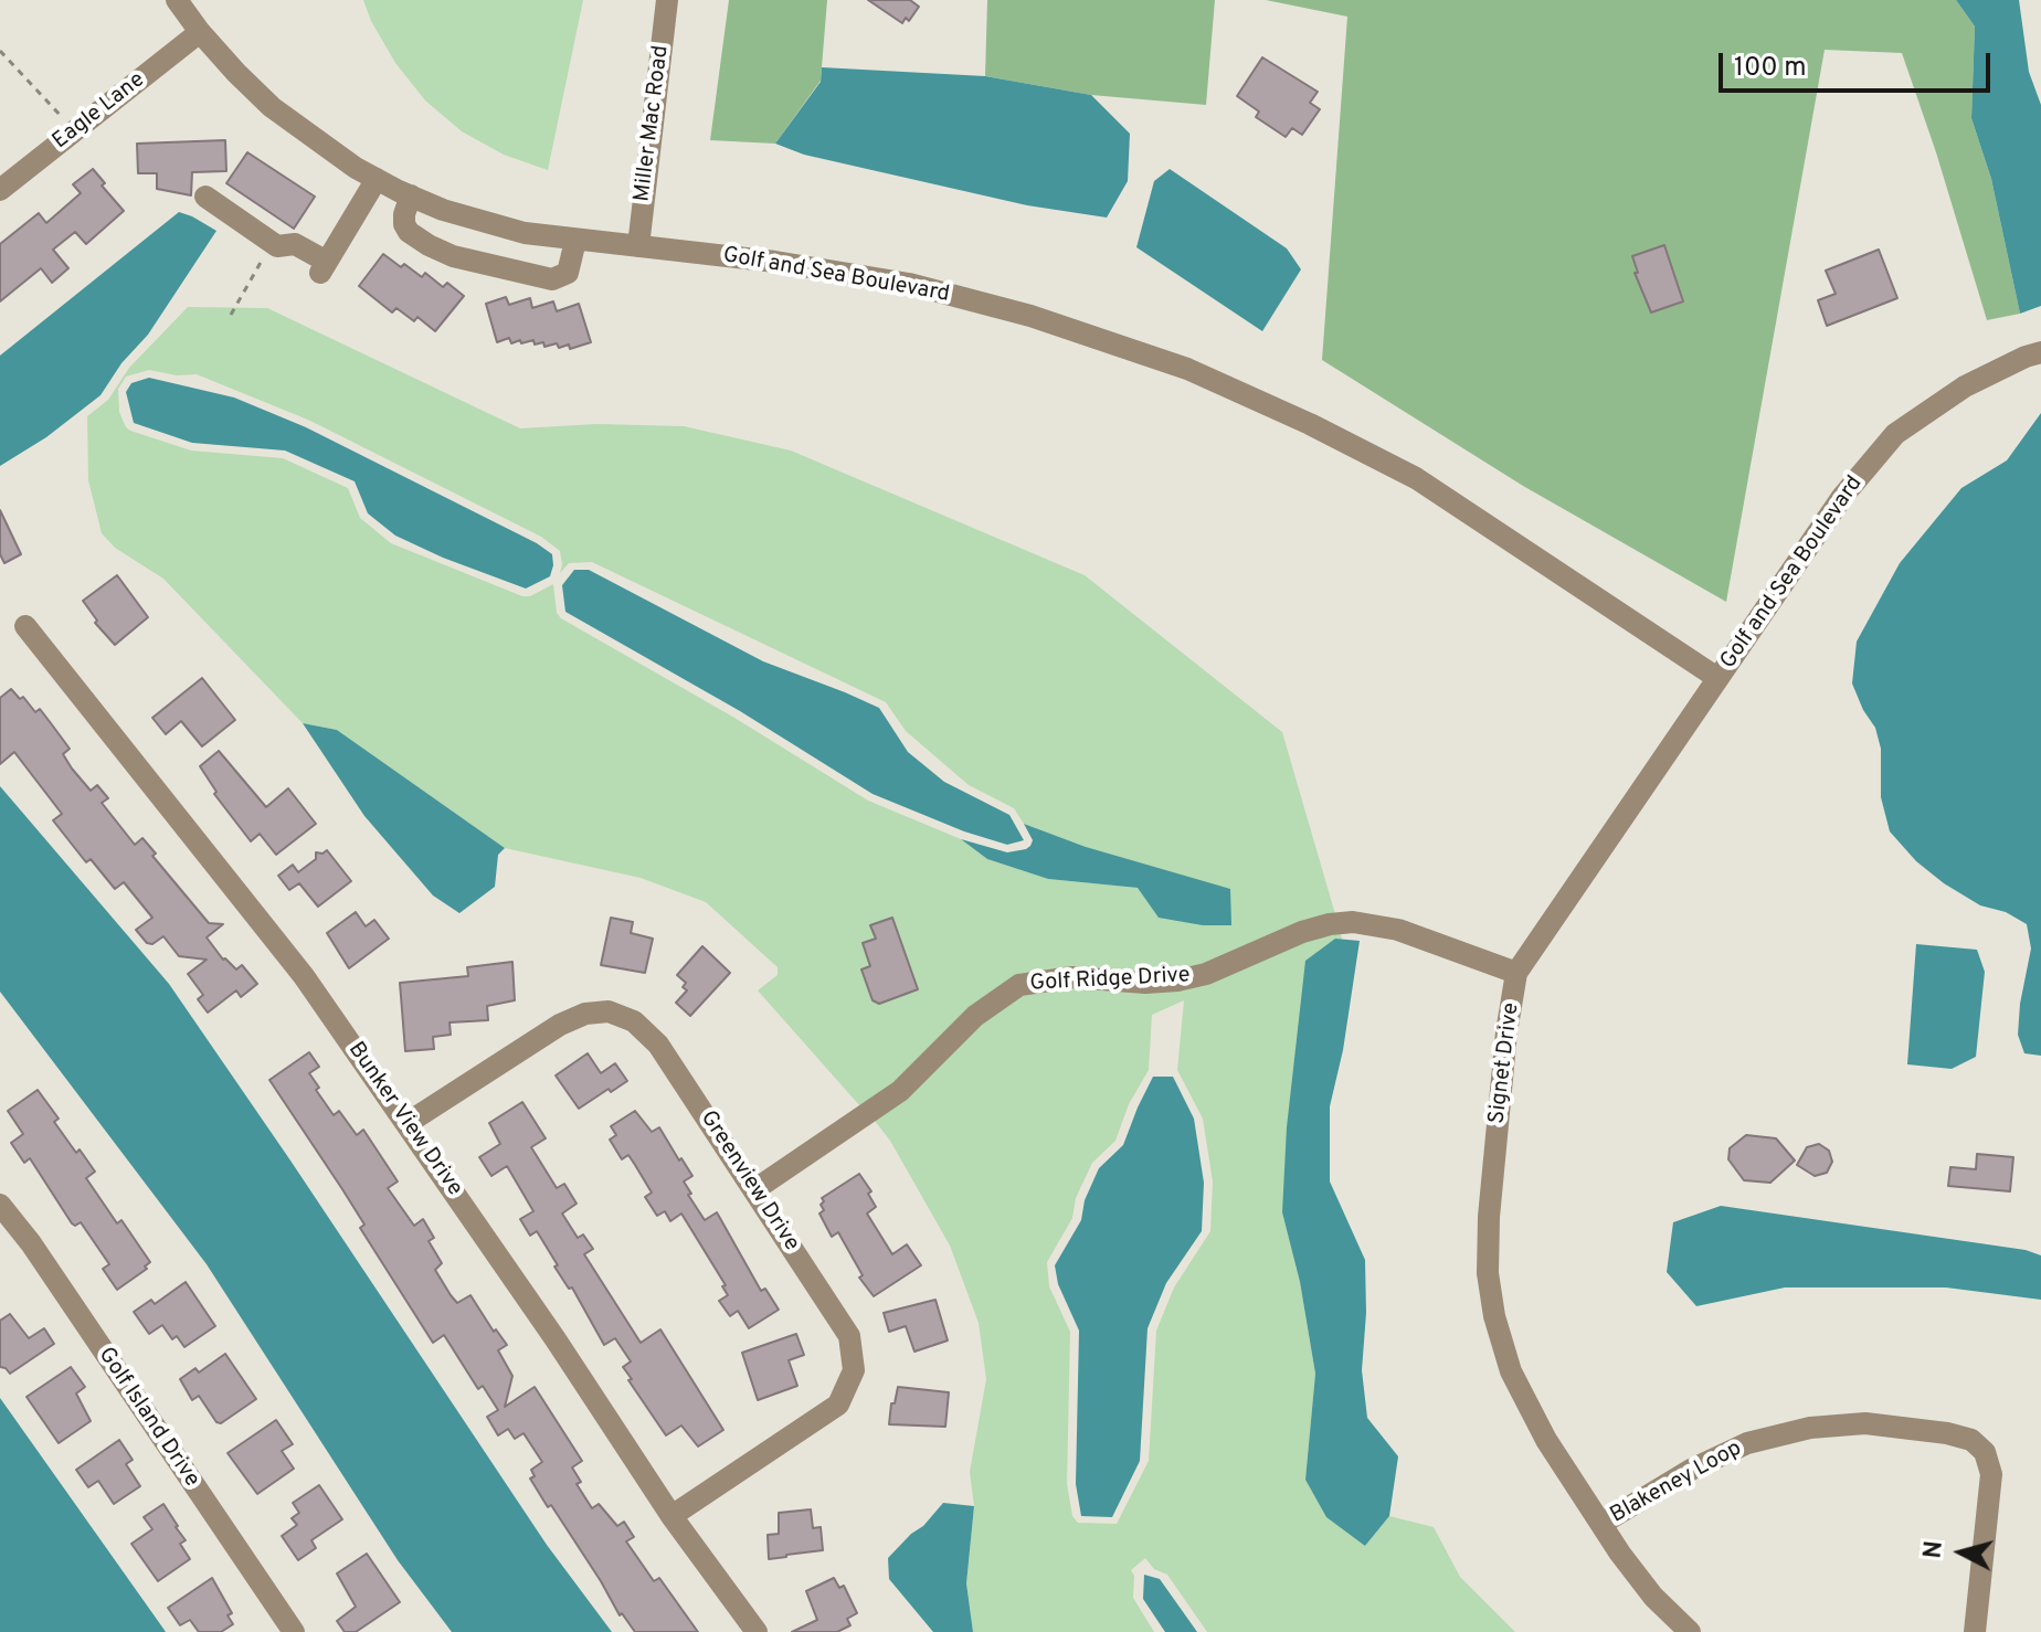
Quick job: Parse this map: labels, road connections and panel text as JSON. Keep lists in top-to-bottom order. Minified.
{"streets":{"street":["Eagle Lane","Miller Mac Road","Golf and Sea Boulevard","Golf Ridge Drive","Signet Drive","Bunker View Drive","Greenview Drive","Golf Island Drive","Blakeney Loop"]},"crossings":[["Eagle Lane","Golf and Sea Boulevard"],["Miller Mac Road","Golf and Sea Boulevard"],["Golf and Sea Boulevard","Signet Drive"],["Golf Ridge Drive","Signet Drive"],["Golf Ridge Drive","Greenview Drive"],["Signet Drive","Blakeney Loop"],["Bunker View Drive","Greenview Drive"]],"scale_bar":"100 m","north":"left"}
